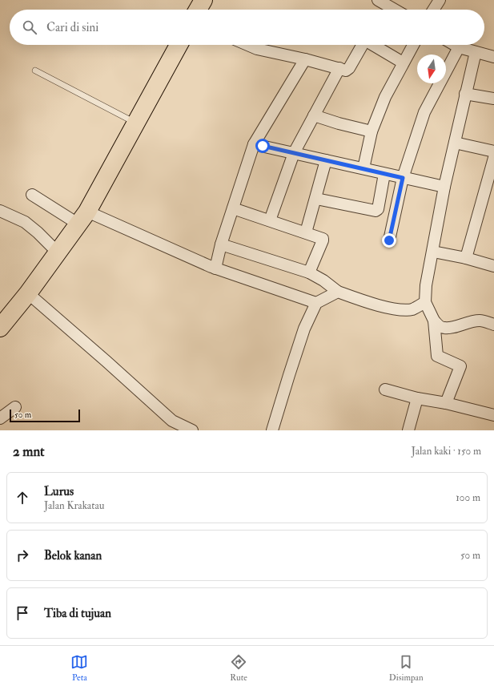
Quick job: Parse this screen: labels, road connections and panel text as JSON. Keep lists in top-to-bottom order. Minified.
{"scale_bar":"50 m","north":"bottom","page":{"search":"Cari di sini","scale":"50 m","heading":["2 mnt","Jalan kaki · 150 m"],"list":[["Lurus","Jalan Krakatau","100 m"],["Belok kanan","50 m"],"Tiba di tujuan"],"nav":["Peta","Rute","Disimpan"]}}
